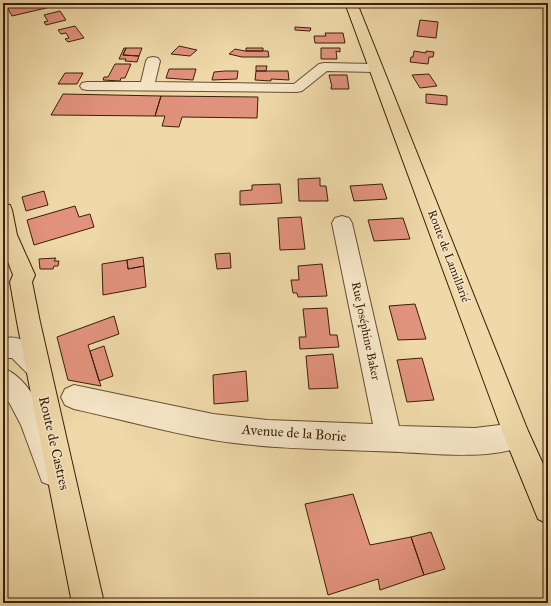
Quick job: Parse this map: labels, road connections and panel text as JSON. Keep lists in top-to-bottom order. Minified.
{"streets":{"main road":["Route de Lamillarié","Route de Castres"],"street":["Rue Joséphine Baker","Avenue de la Borie"]},"crossings":[["Route de Lamillarié","Avenue de la Borie"],["Rue Joséphine Baker","Avenue de la Borie"]]}
